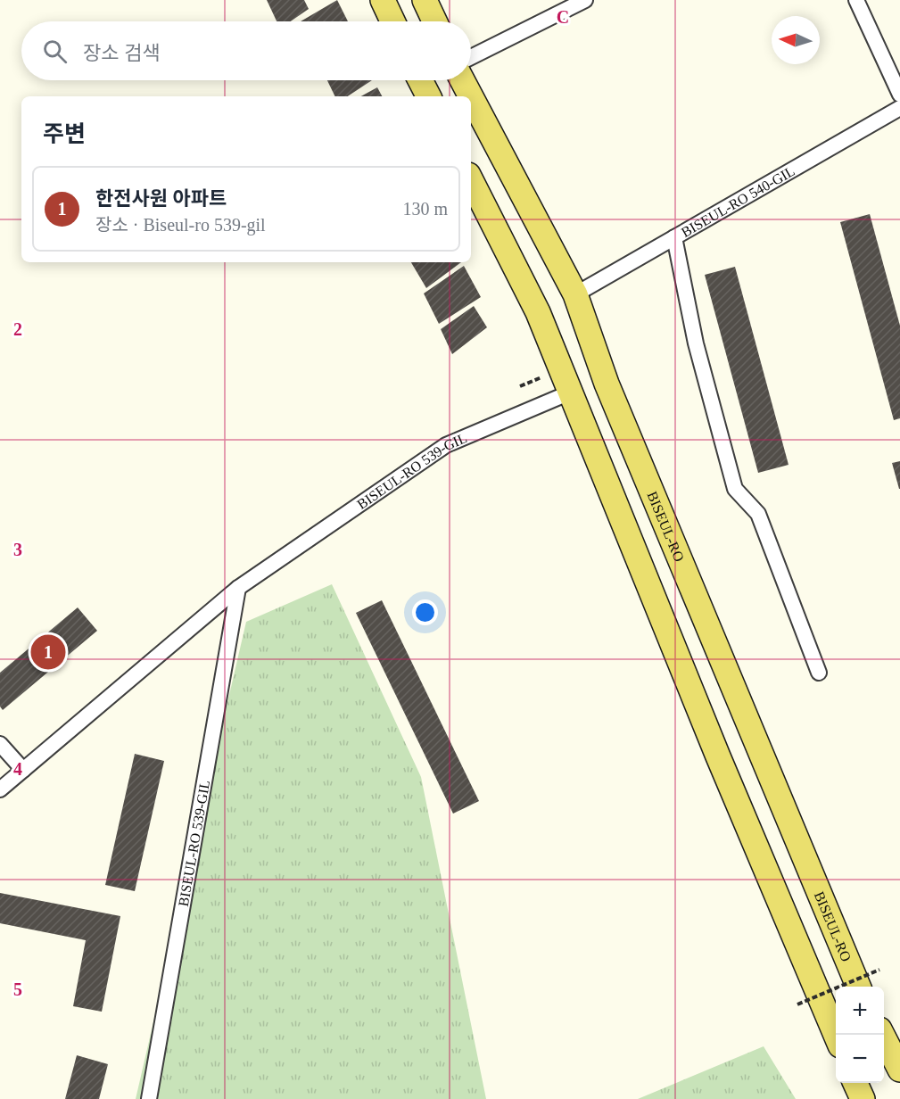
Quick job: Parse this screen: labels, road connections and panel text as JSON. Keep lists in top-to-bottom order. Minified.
{"streets":{"main road":["BISEUL-RO"],"street":["BISEUL-RO 540-GIL","BISEUL-RO 539-GIL"]},"crossings":[["BISEUL-RO 540-GIL","BISEUL-RO"]],"north":"left","page":{"search":"장소 검색","heading":"주변","list":[{"mark":"1","name":"한전사원 아파트","note":"장소 · Biseul-ro 539-gil","value":"130 m"}],"pins":"1","map_buttons":["+","−"]},"grid":{"columns":["C"],"rows":["2","3","4","5"]}}
